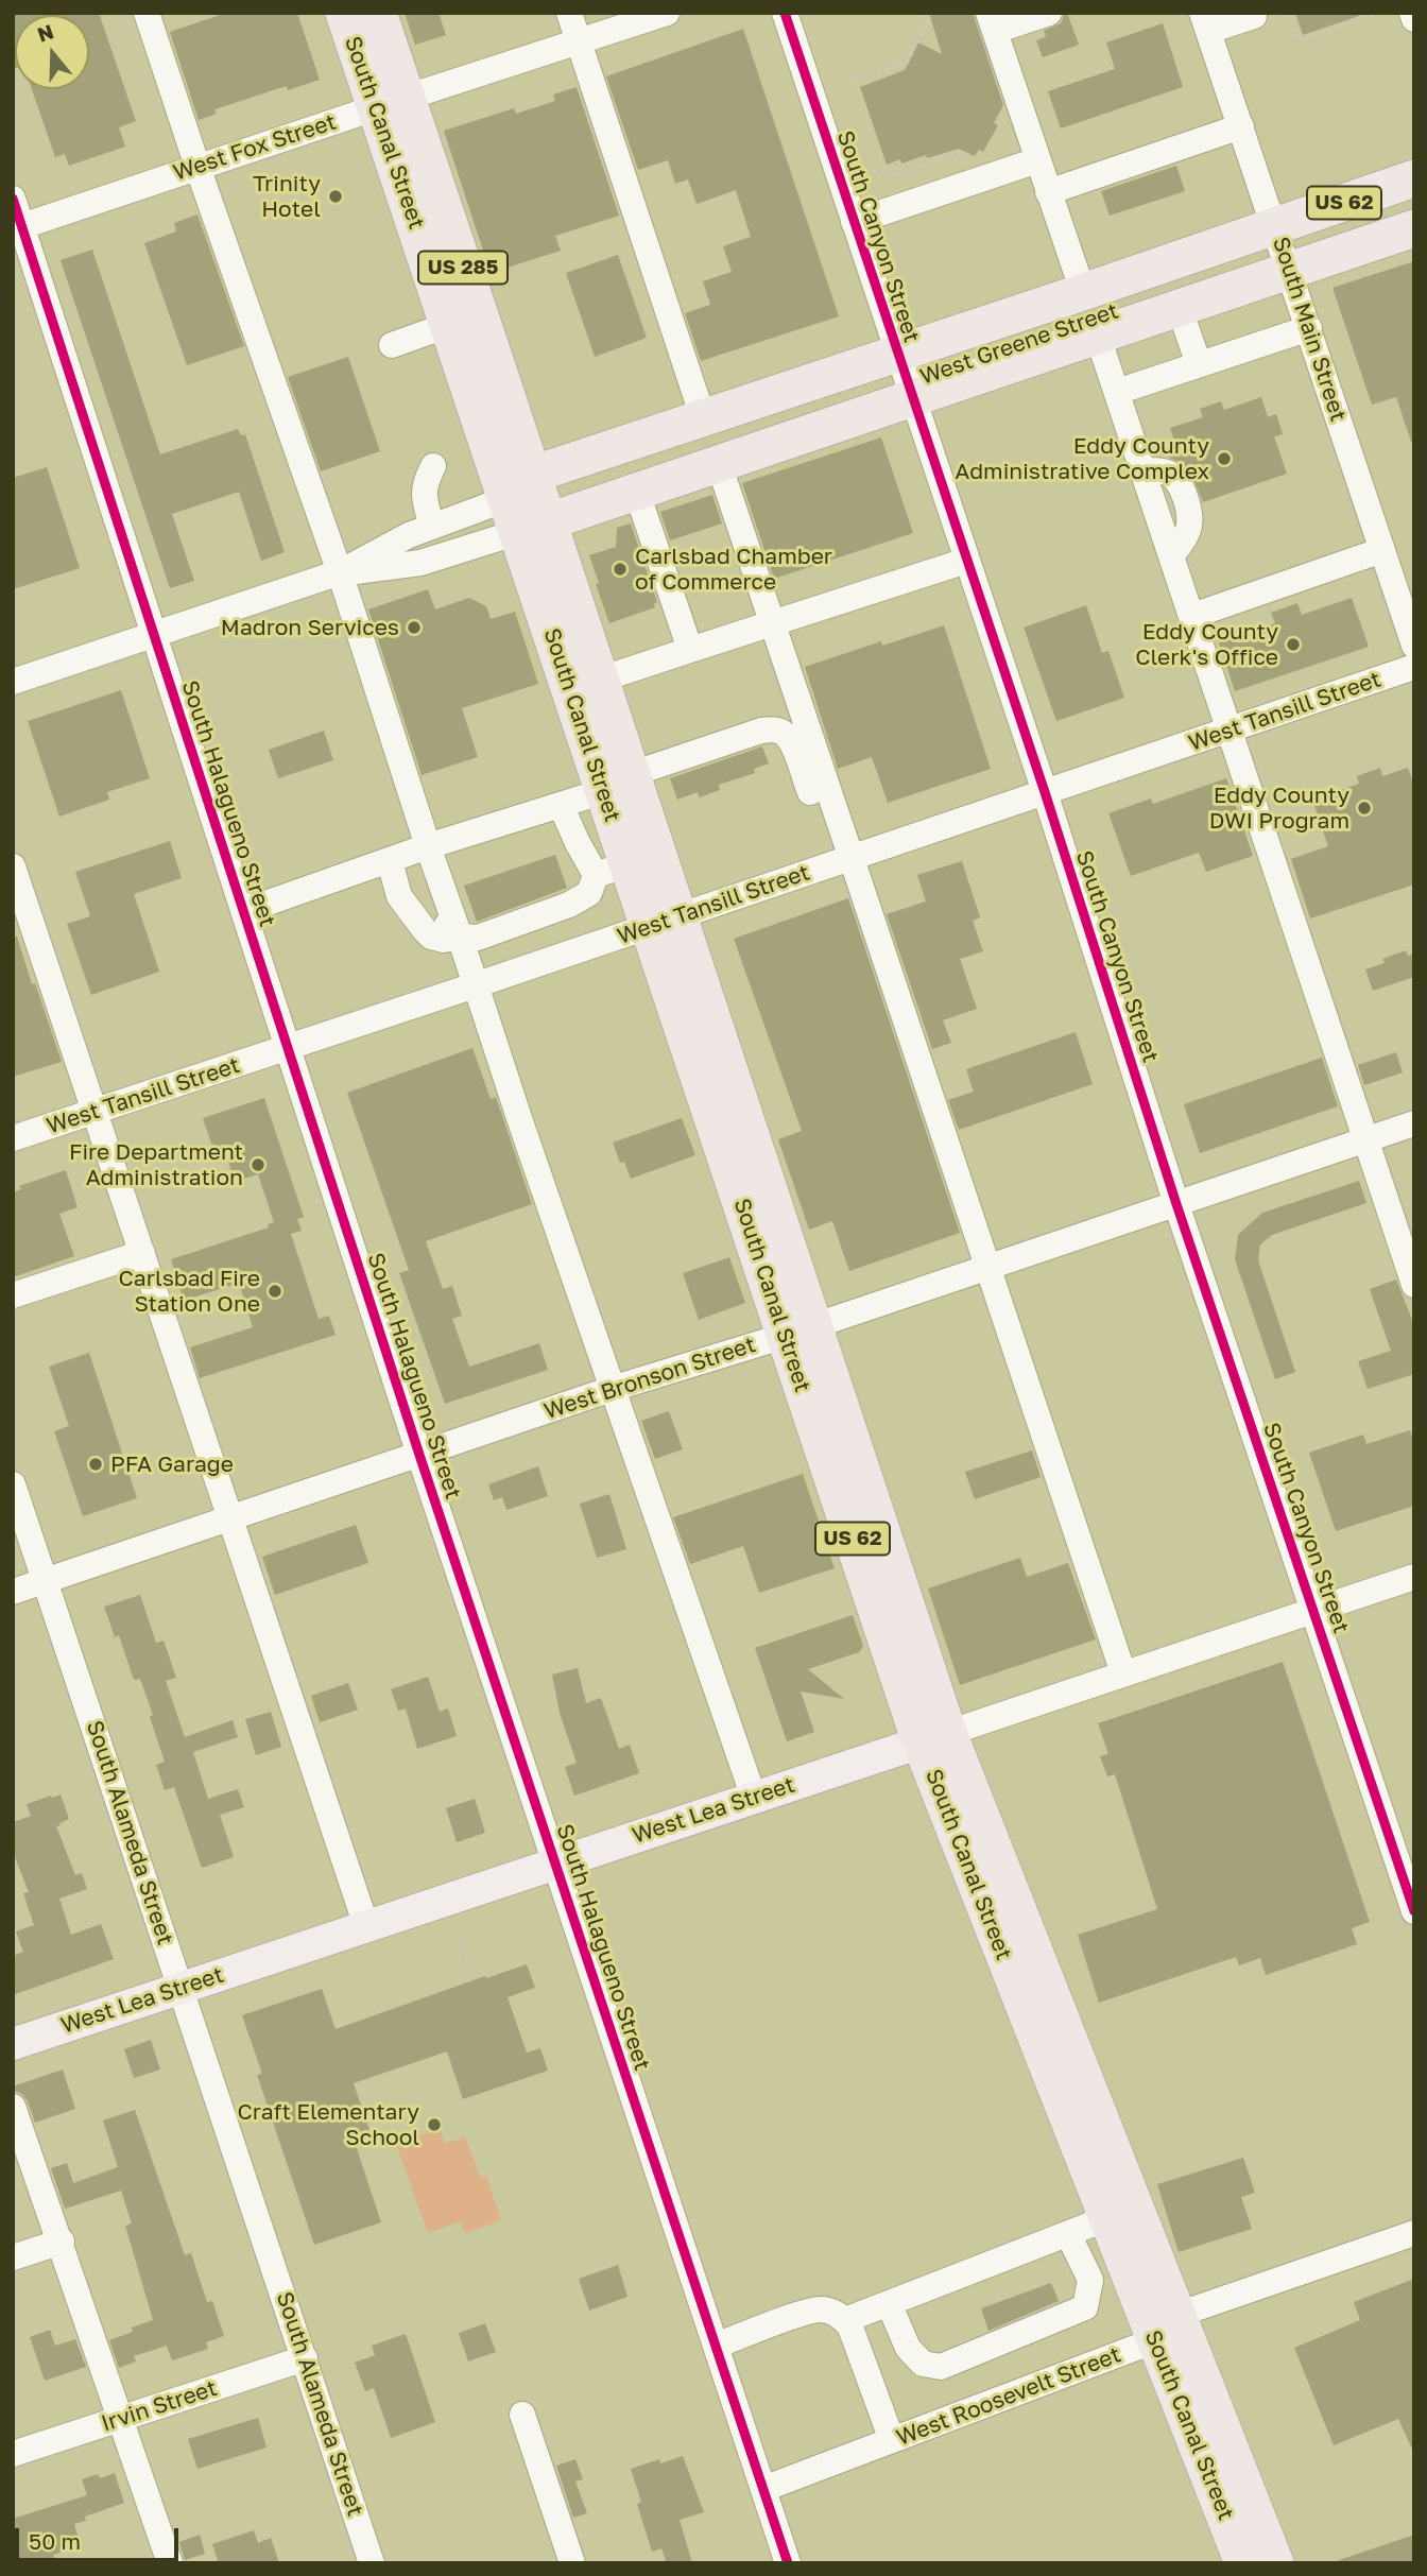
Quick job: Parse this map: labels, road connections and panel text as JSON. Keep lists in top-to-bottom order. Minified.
{"streets":{"highway":["South Canal Street","US 62","US 285","West Greene Street"],"main road":["West Lea Street"],"street":["West Fox Street","South Canyon Street","South Main Street","West Tansill Street","South Halagueno Street","West Bronson Street","South Alameda Street","West Roosevelt Street","Irvin Street"]},"crossings":[["South Canal Street","West Fox Street"],["South Canal Street","West Greene Street"],["South Canal Street","West Tansill Street"],["South Canal Street","West Bronson Street"],["South Canal Street","West Lea Street"],["South Canal Street","West Roosevelt Street"],["West Fox Street","South Halagueno Street"],["US 62","South Main Street"],["US 62","West Greene Street"],["South Canyon Street","West Greene Street"],["South Canyon Street","West Tansill Street"],["South Canyon Street","West Bronson Street"],["South Canyon Street","West Lea Street"],["South Main Street","West Greene Street"],["West Greene Street","South Halagueno Street"],["West Tansill Street","South Halagueno Street"],["South Halagueno Street","West Bronson Street"],["South Halagueno Street","West Lea Street"],["South Halagueno Street","West Roosevelt Street"],["West Bronson Street","South Alameda Street"],["West Lea Street","South Alameda Street"],["South Alameda Street","Irvin Street"]],"places":["Trinity Hotel","Eddy County Administrative Complex","Carlsbad Chamber of Commerce","Madron Services","Eddy County Clerk's Office","Eddy County DWI Program","Fire Department Administration","Carlsbad Fire Station One","PFA Garage","Craft Elementary School"],"scale_bar":"50 m","north":"top"}
